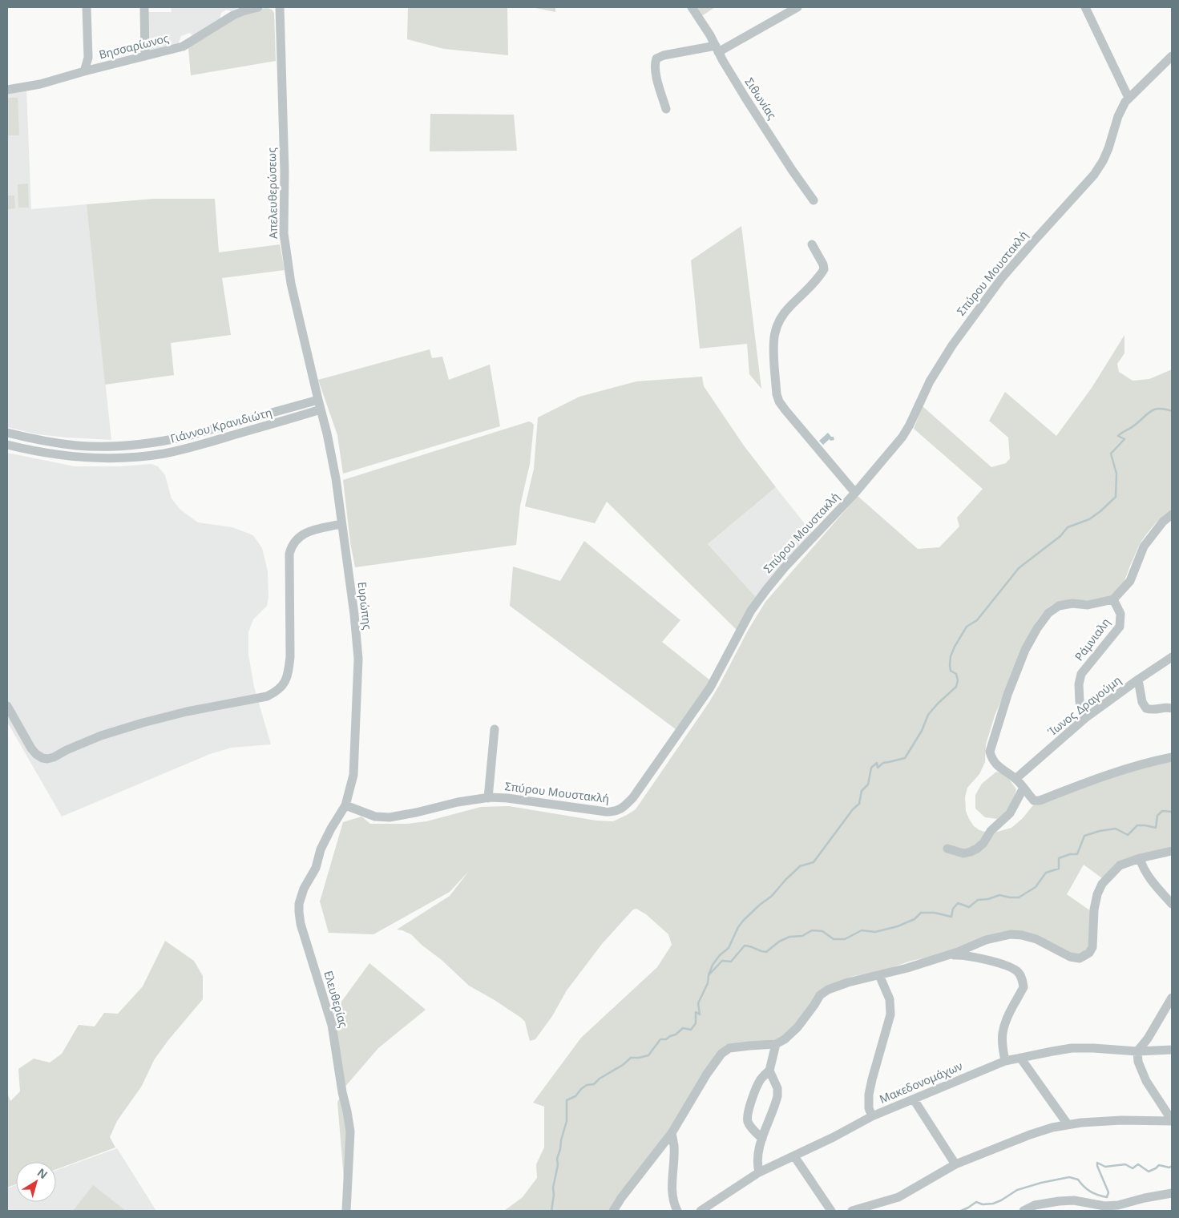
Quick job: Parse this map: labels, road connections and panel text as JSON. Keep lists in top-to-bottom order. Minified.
{"streets":{"street":["Βησσαρίωνος","Σιθωνίας","Απελευθερώσεως","Σπύρου Μουστακλή","Γιάννου Κρανιδιώτη","Ευρώπης","Ράμνιαλη","Ίωνος Δραγούμη","Ελευθερίας","Μακεδονομάχων"]},"crossings":[["Απελευθερώσεως","Γιάννου Κρανιδιώτη"],["Απελευθερώσεως","Ευρώπης"],["Σπύρου Μουστακλή","Ευρώπης"],["Σπύρου Μουστακλή","Ελευθερίας"],["Γιάννου Κρανιδιώτη","Ευρώπης"],["Ευρώπης","Ελευθερίας"],["Ράμνιαλη","Ίωνος Δραγούμη"]],"north":"top right"}
